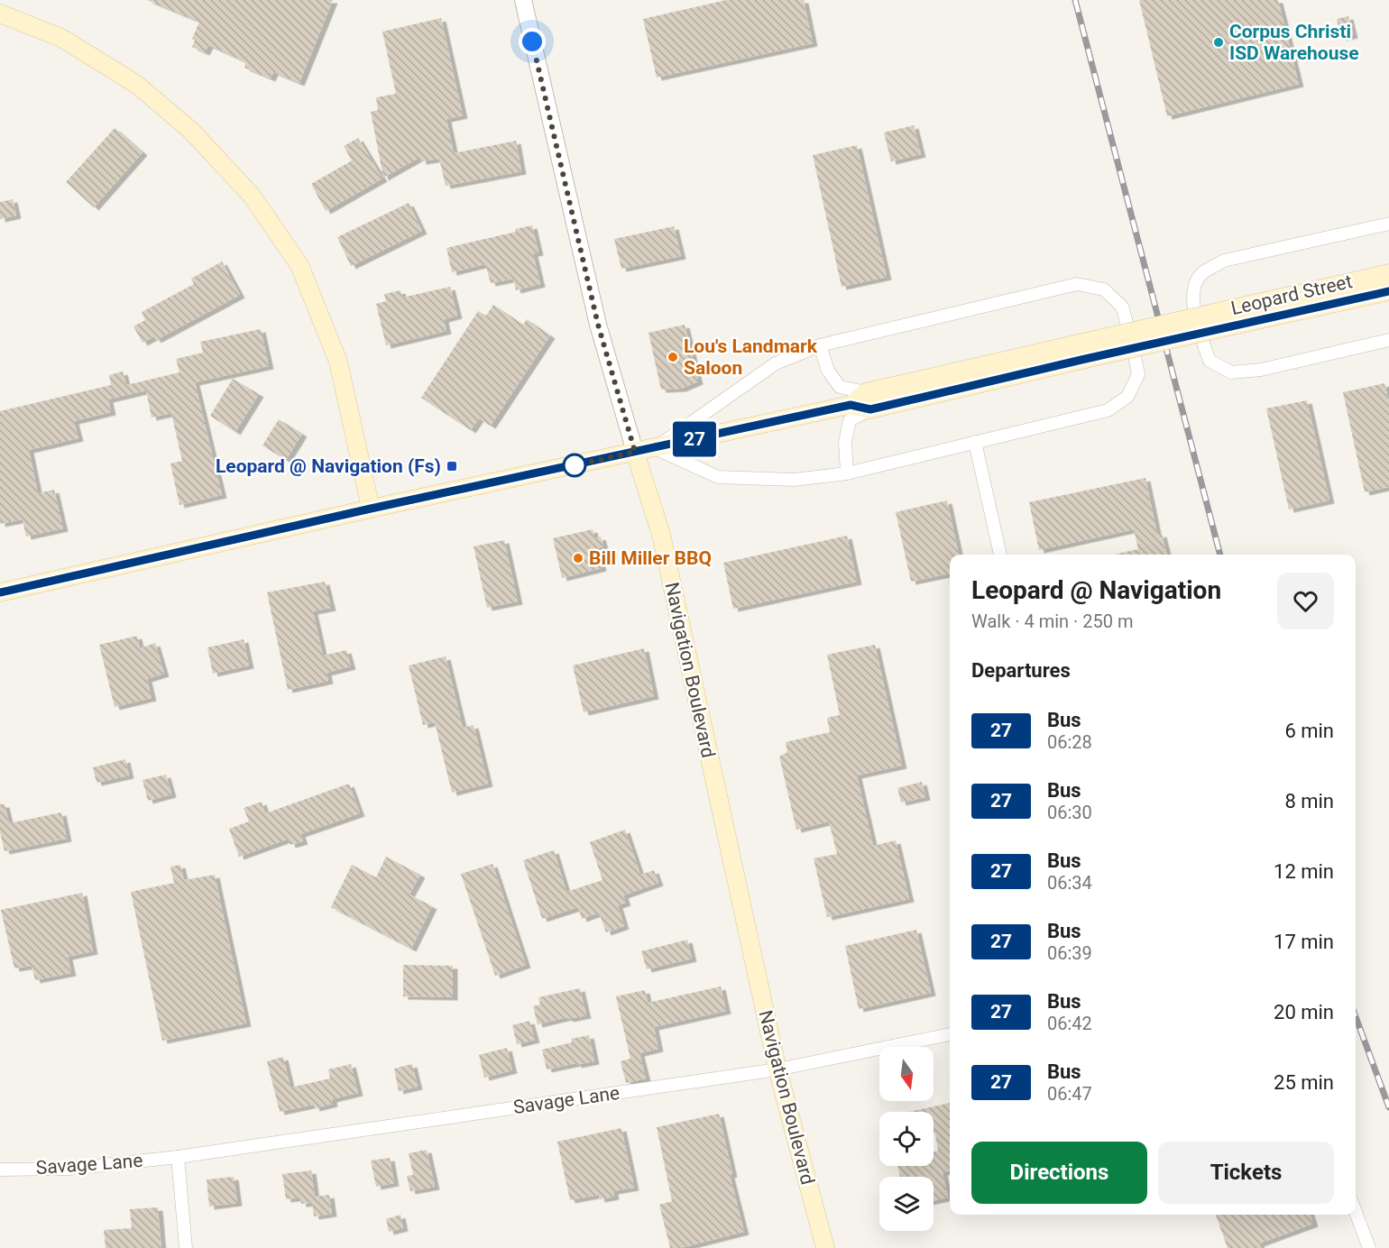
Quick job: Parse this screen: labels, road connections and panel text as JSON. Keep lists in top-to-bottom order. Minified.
{"streets":{"main road":["Leopard Street","Navigation Boulevard"],"street":["Savage Lane"]},"crossings":[["Leopard Street","Navigation Boulevard"],["Navigation Boulevard","Savage Lane"]],"places":{"other":["Corpus Christi ISD Warehouse","Lou's Landmark Saloon","Bill Miller BBQ"],"transit":["Leopard @ Navigation (Fs)"]},"lines":["bus line 27"],"north":"bottom","page":{"on_map":"27","heading":[["Leopard @ Navigation","Walk · 4 min · 250 m"],"Departures"],"list":[{"mark":"27","name":"Bus","note":"06:28","value":"6 min"},{"mark":"27","name":"Bus","note":"06:30","value":"8 min"},{"mark":"27","name":"Bus","note":"06:34","value":"12 min"},{"mark":"27","name":"Bus","note":"06:39","value":"17 min"},{"mark":"27","name":"Bus","note":"06:42","value":"20 min"},{"mark":"27","name":"Bus","note":"06:47","value":"25 min"}],"buttons":["Directions","Tickets"]}}
